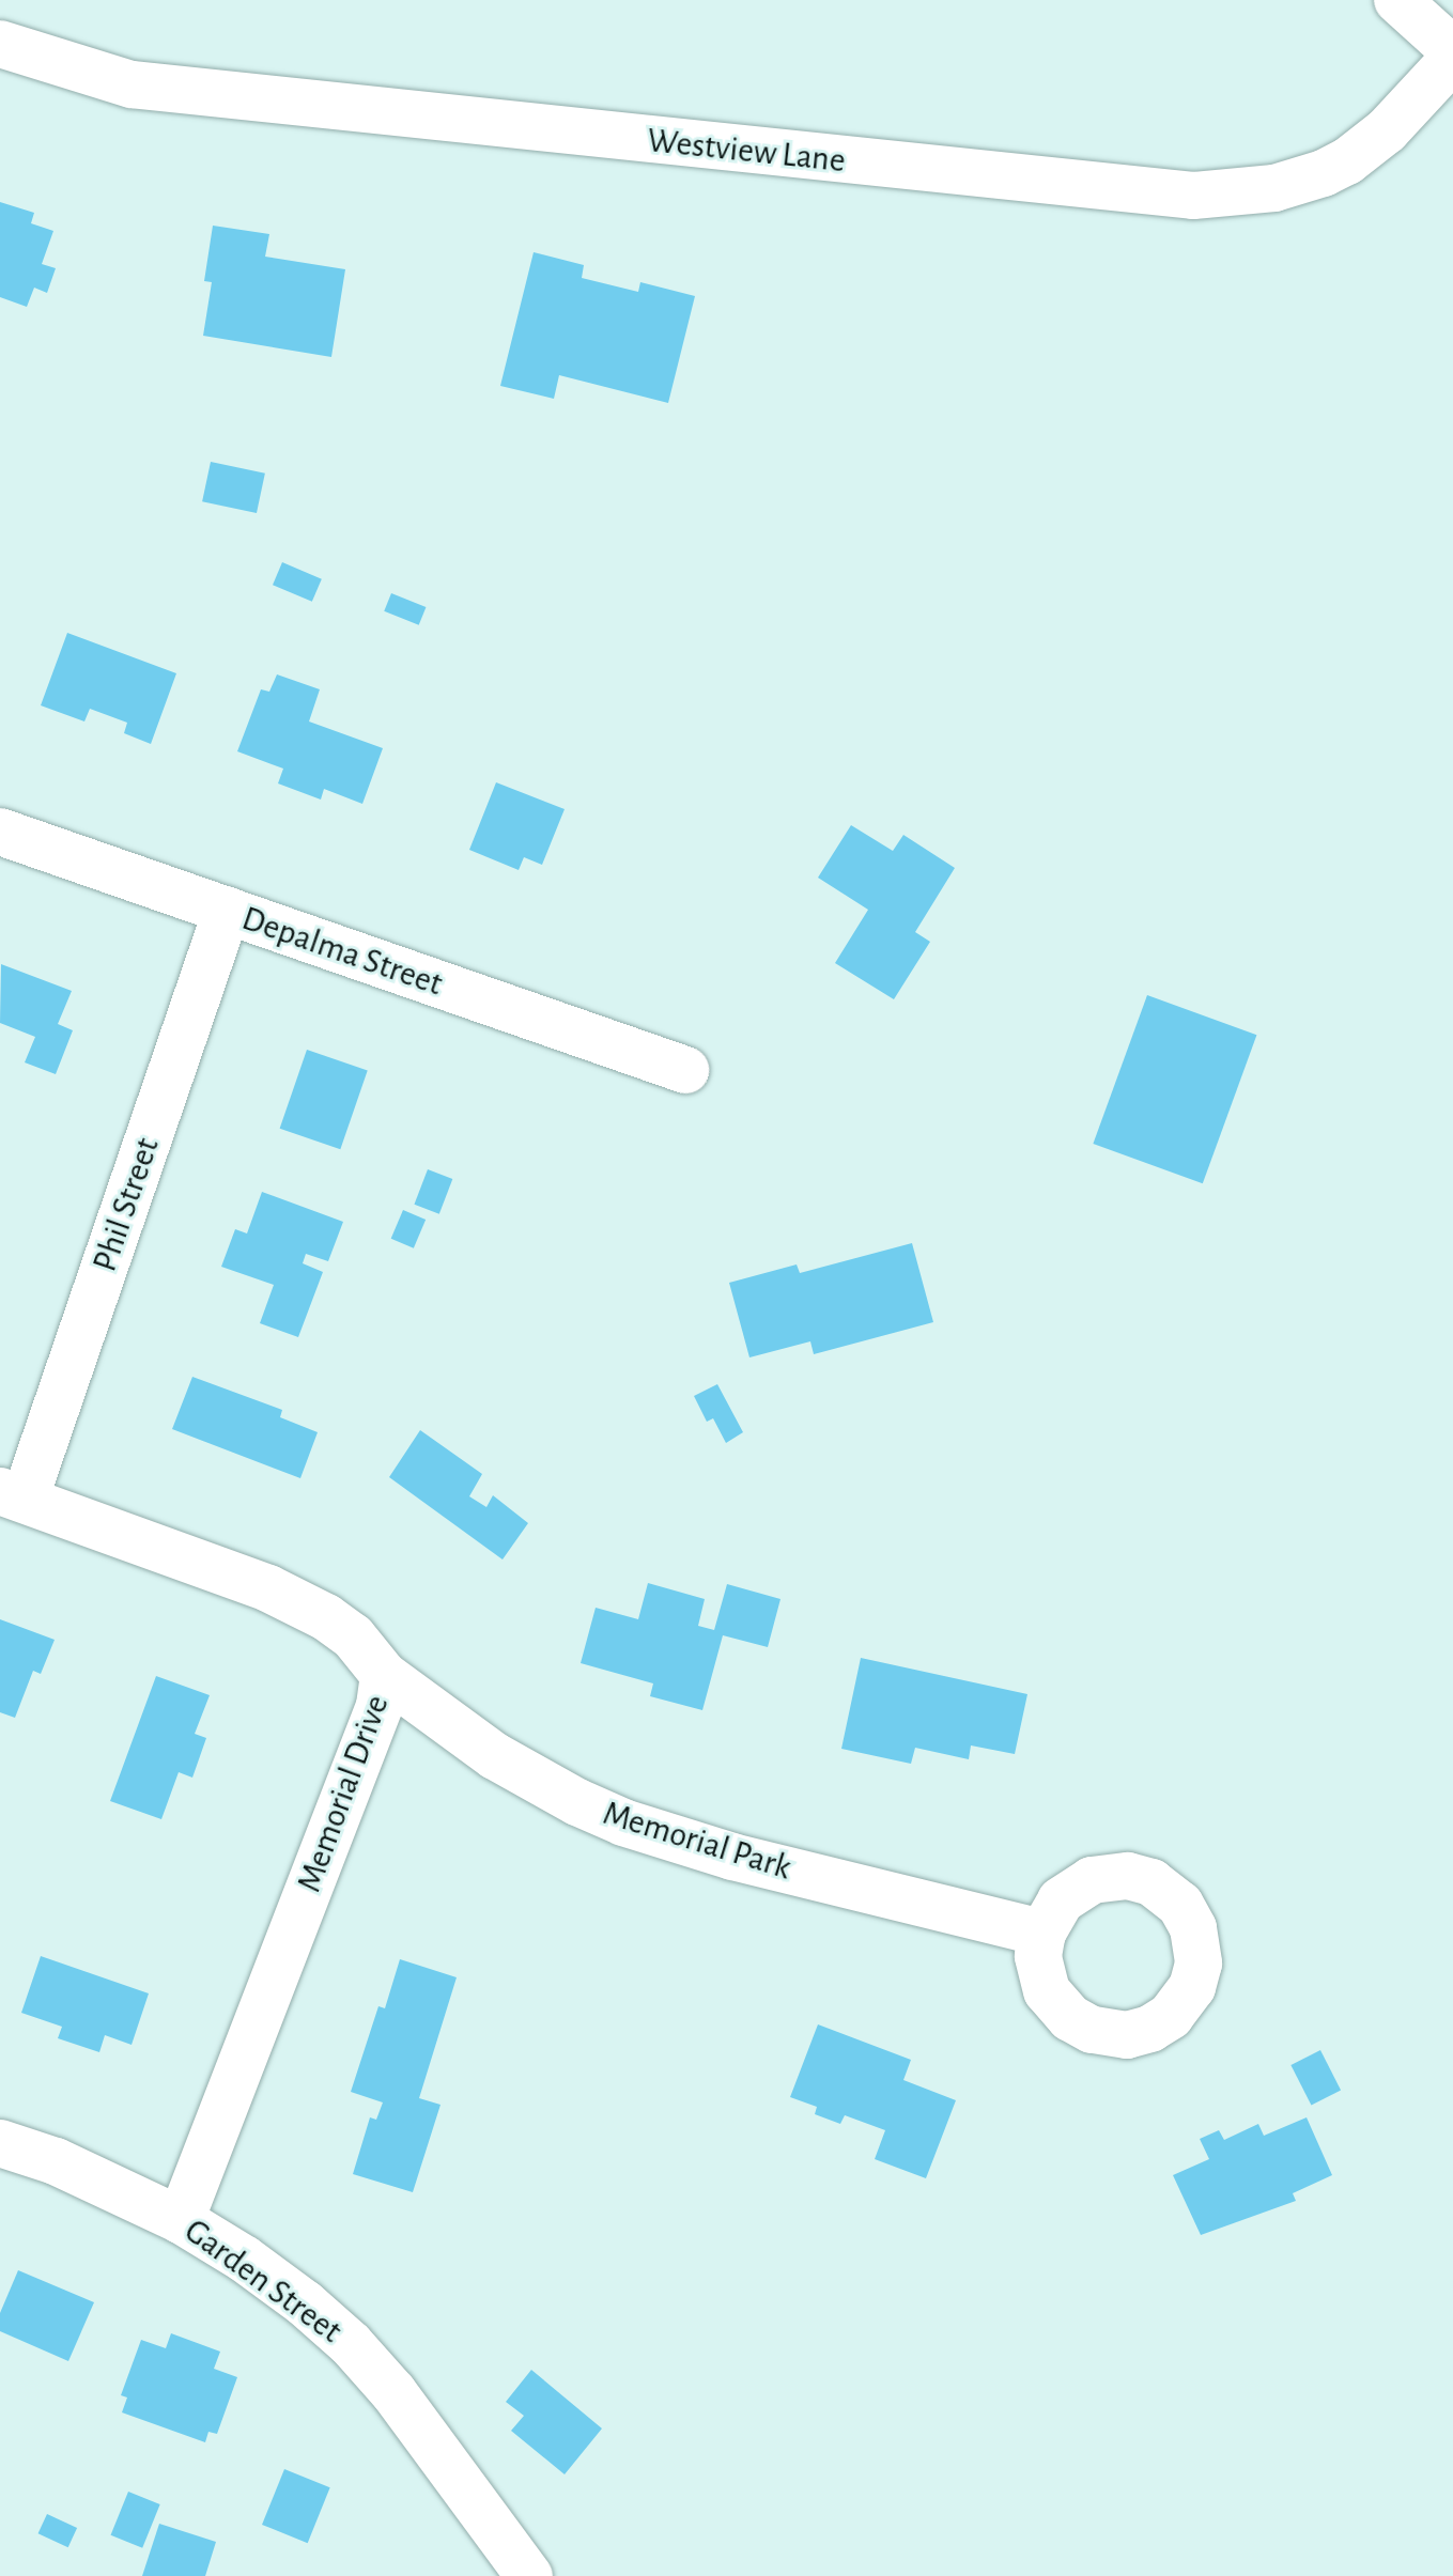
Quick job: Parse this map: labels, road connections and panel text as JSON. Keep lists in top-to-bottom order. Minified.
{"streets":{"street":["Westview Lane","Depalma Street","Phil Street","Memorial Drive","Memorial Park","Garden Street"]},"crossings":[["Depalma Street","Phil Street"],["Phil Street","Memorial Drive"],["Memorial Drive","Memorial Park"],["Memorial Drive","Garden Street"]]}
